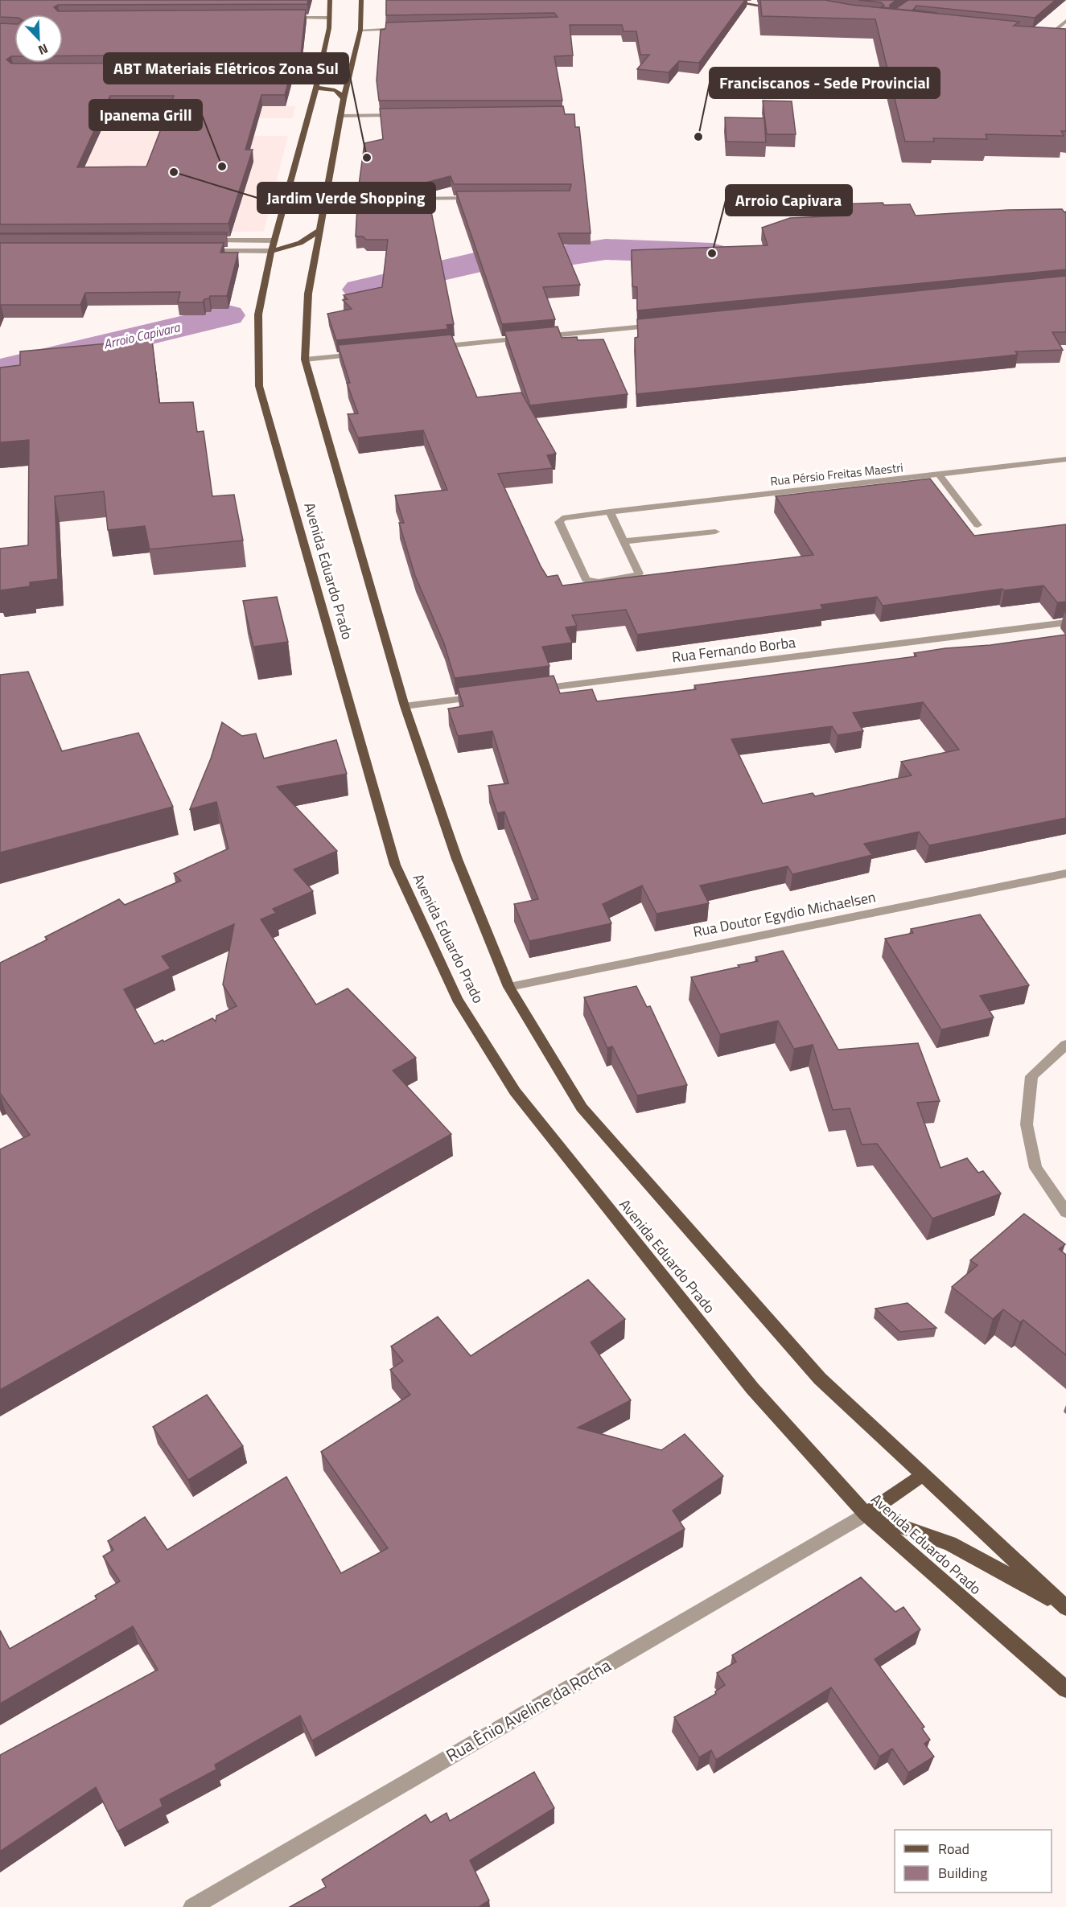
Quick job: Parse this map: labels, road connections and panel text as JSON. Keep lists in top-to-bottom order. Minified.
{"streets":{"main road":["Avenida Eduardo Prado"],"street":["Rua Pérsio Freitas Maestri","Rua Fernando Borba","Rua Doutor Egydio Michaelsen","Rua Ênio Aveline da Rocha"]},"crossings":[["Avenida Eduardo Prado","Rua Ênio Aveline da Rocha"]],"water":["Arroio Capivara"],"places":["Franciscanos - Sede Provincial","ABT Materiais Elétricos Zona Sul","Ipanema Grill","Jardim Verde Shopping","Arroio Capivara"],"legend":["Road","Building"],"north":"bottom right"}
